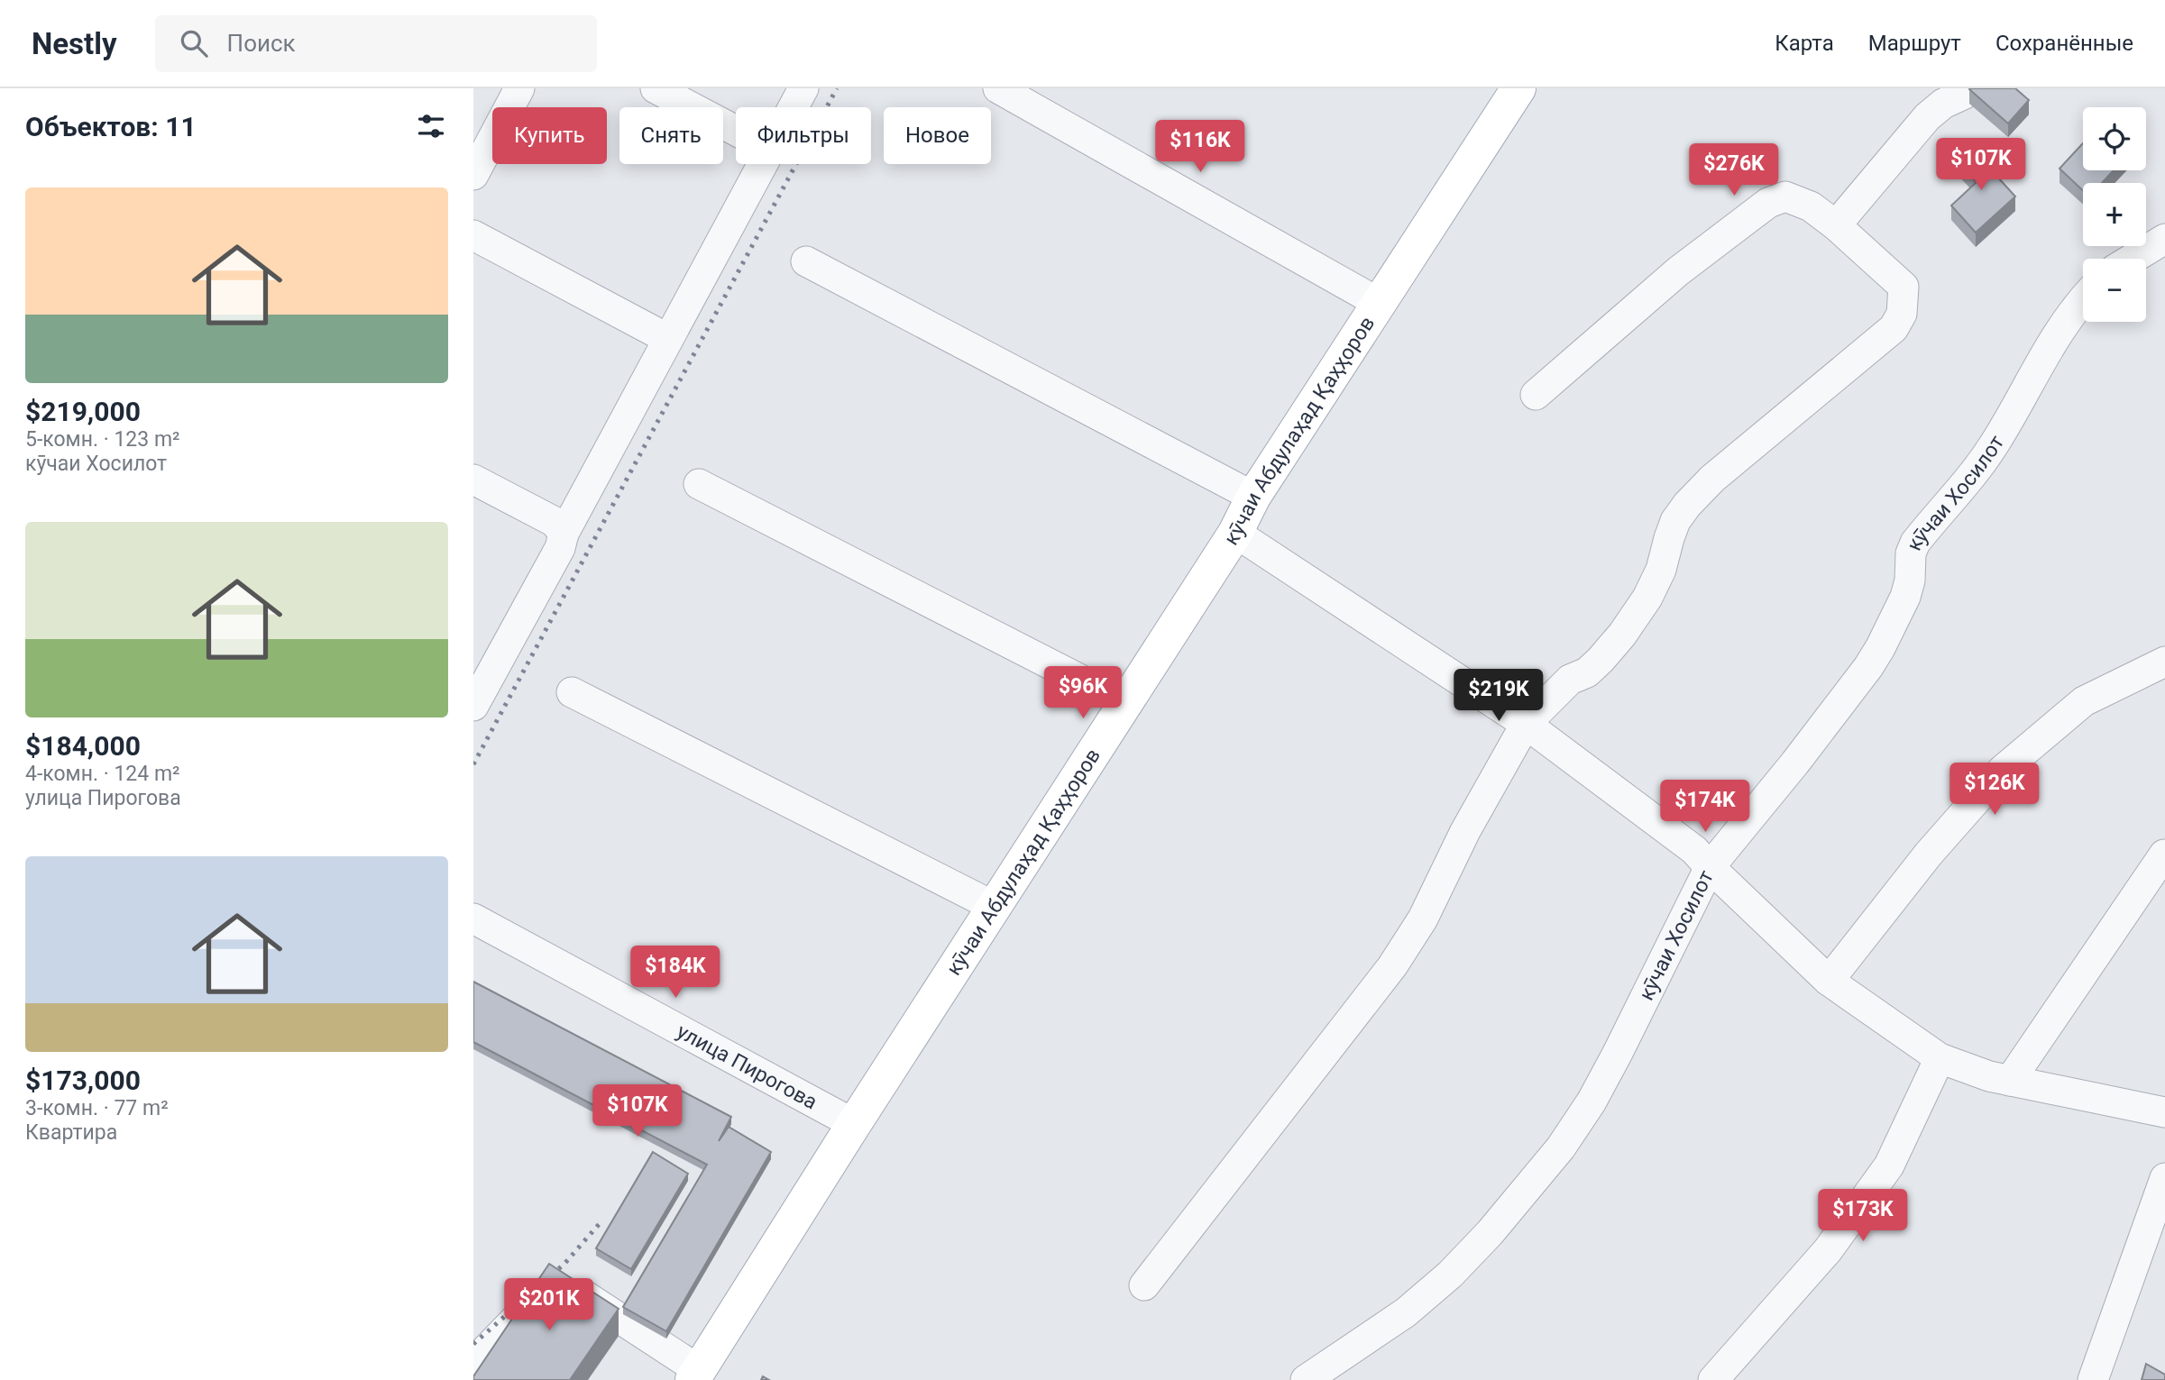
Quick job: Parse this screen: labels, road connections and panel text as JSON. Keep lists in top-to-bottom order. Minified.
{"streets":{"main road":["кӯчаи Абдулаҳад Қаҳҳоров"],"street":["кӯчаи Хосилот","улица Пирогова"]},"crossings":[["кӯчаи Абдулаҳад Қаҳҳоров","улица Пирогова"]],"page":{"header":"Nestly","search":"Поиск","nav":["Карта","Маршрут","Сохранённые"],"heading":"Объектов: 11","map_buttons":["+","−"],"chip":["Купить","Снять","Фильтры","Новое"],"price":["$116K","$107K","$276K","$96K","$219K","$126K","$174K","$184K","$107K","$173K","$201K"],"list":[{"name":"$219,000","note":"5-комн. · 123 m² · кӯчаи Хосилот"},{"name":"$184,000","note":"4-комн. · 124 m² · улица Пирогова"},{"name":"$173,000","note":"3-комн. · 77 m² · Квартира"}]}}
